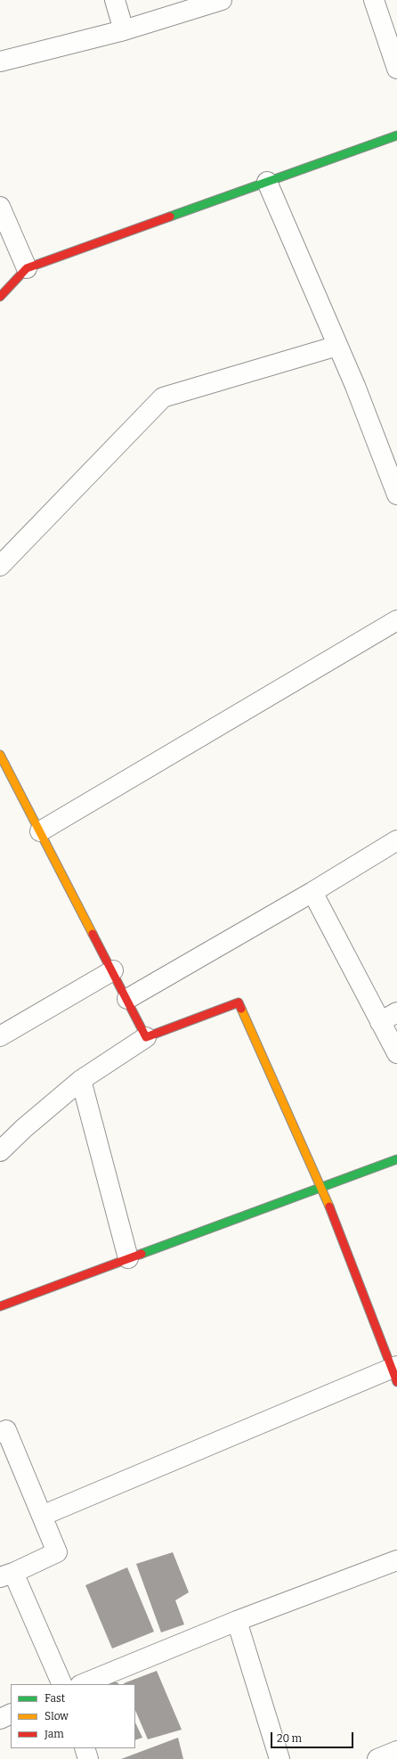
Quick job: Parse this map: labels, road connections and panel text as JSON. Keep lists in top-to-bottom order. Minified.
{"legend":["Fast","Slow","Jam"],"scale_bar":"20 m"}
